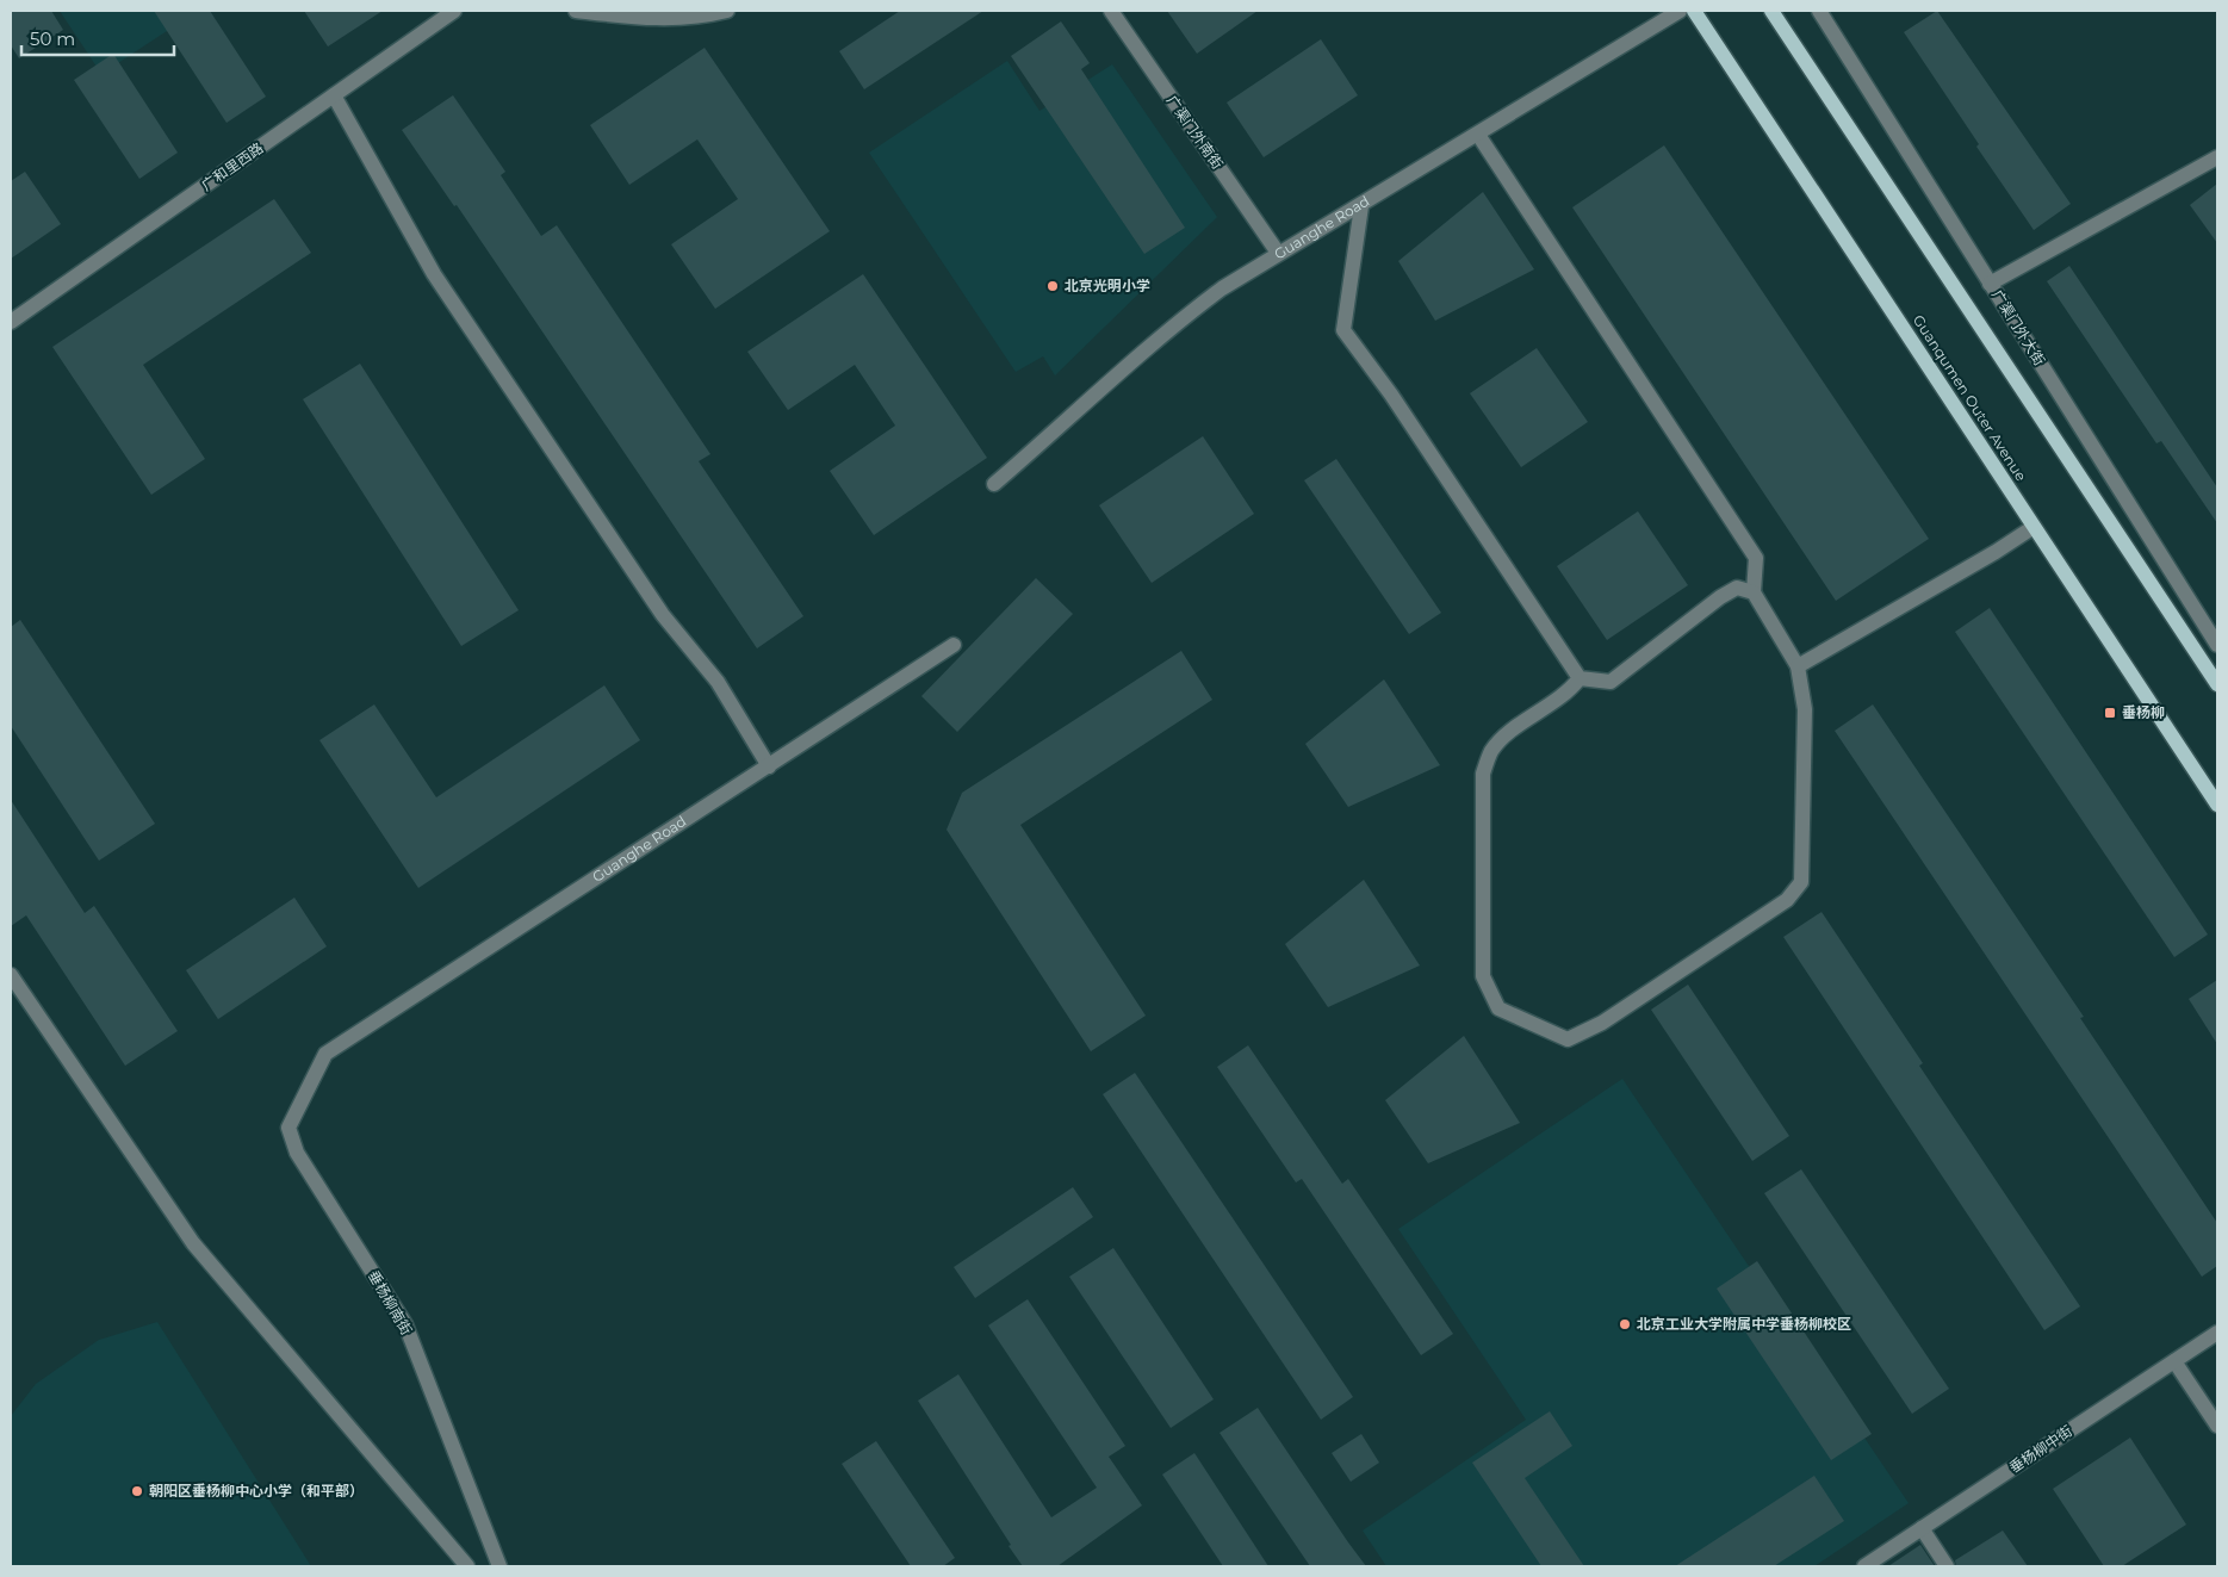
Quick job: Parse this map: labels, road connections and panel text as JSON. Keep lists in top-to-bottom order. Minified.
{"streets":{"main road":["Guanqumen Outer Avenue"],"street":["广渠门外南街","广和里西路","Guanghe Road","广渠门外大街","垂杨柳南街","垂杨柳中街"]},"crossings":[["广渠门外南街","Guanghe Road"],["Guanghe Road","垂杨柳南街"]],"places":{"other":["北京光明小学","北京工业大学附属中学垂杨柳校区","朝阳区垂杨柳中心小学（和平部）"],"transit":["垂杨柳"]},"scale_bar":"50 m"}
